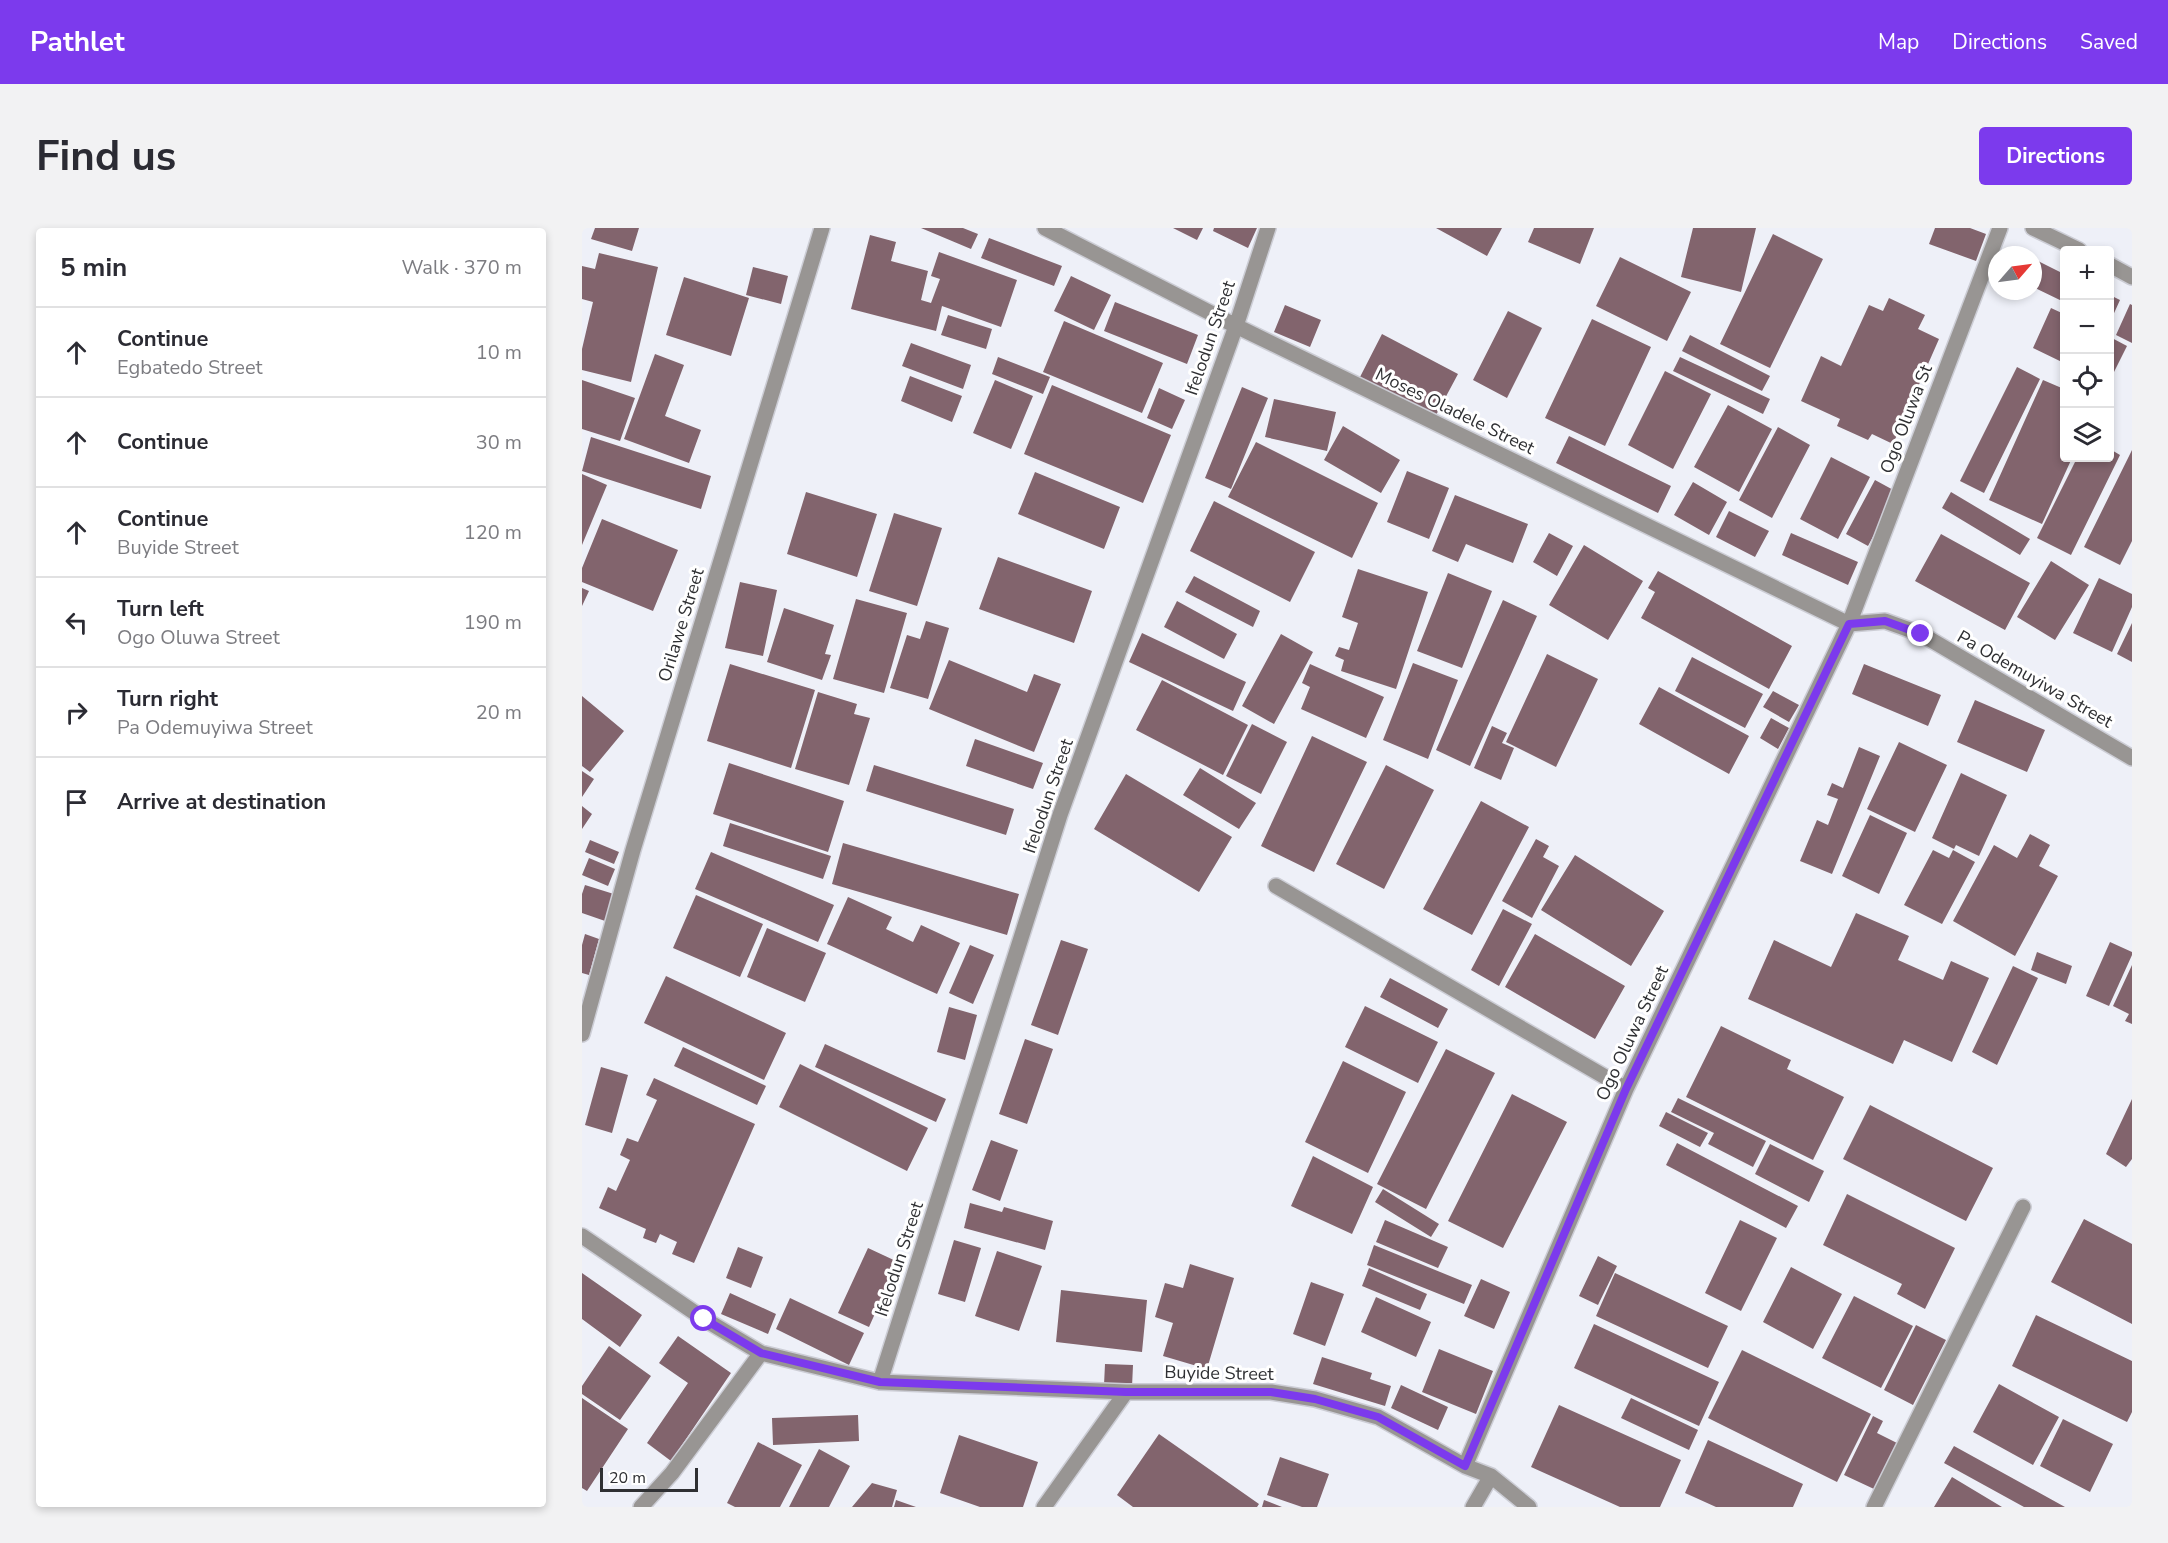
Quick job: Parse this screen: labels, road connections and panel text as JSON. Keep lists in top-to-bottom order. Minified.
{"streets":{"street":["Ifelodun Street","Moses Oladele Street","Ogo Oluwa St","Orilawe Street","Pa Odemuyiwa Street","Ogo Oluwa Street","Buyide Street"]},"crossings":[["Ifelodun Street","Moses Oladele Street"],["Ifelodun Street","Buyide Street"],["Moses Oladele Street","Ogo Oluwa St"],["Moses Oladele Street","Pa Odemuyiwa Street"],["Moses Oladele Street","Ogo Oluwa Street"],["Ogo Oluwa St","Pa Odemuyiwa Street"],["Ogo Oluwa St","Ogo Oluwa Street"],["Pa Odemuyiwa Street","Ogo Oluwa Street"],["Ogo Oluwa Street","Buyide Street"]],"scale_bar":"20 m","north":"top right","page":{"header":"Pathlet","nav":["Map","Directions","Saved"],"buttons":"Directions","title":"Find us","heading":["5 min","Walk · 370 m"],"map_buttons":["+","−"],"list":[["Continue","Egbatedo Street","10 m"],["Continue","30 m"],["Continue","Buyide Street","120 m"],["Turn left","Ogo Oluwa Street","190 m"],["Turn right","Pa Odemuyiwa Street","20 m"],"Arrive at destination"],"scale":"20 m"}}
